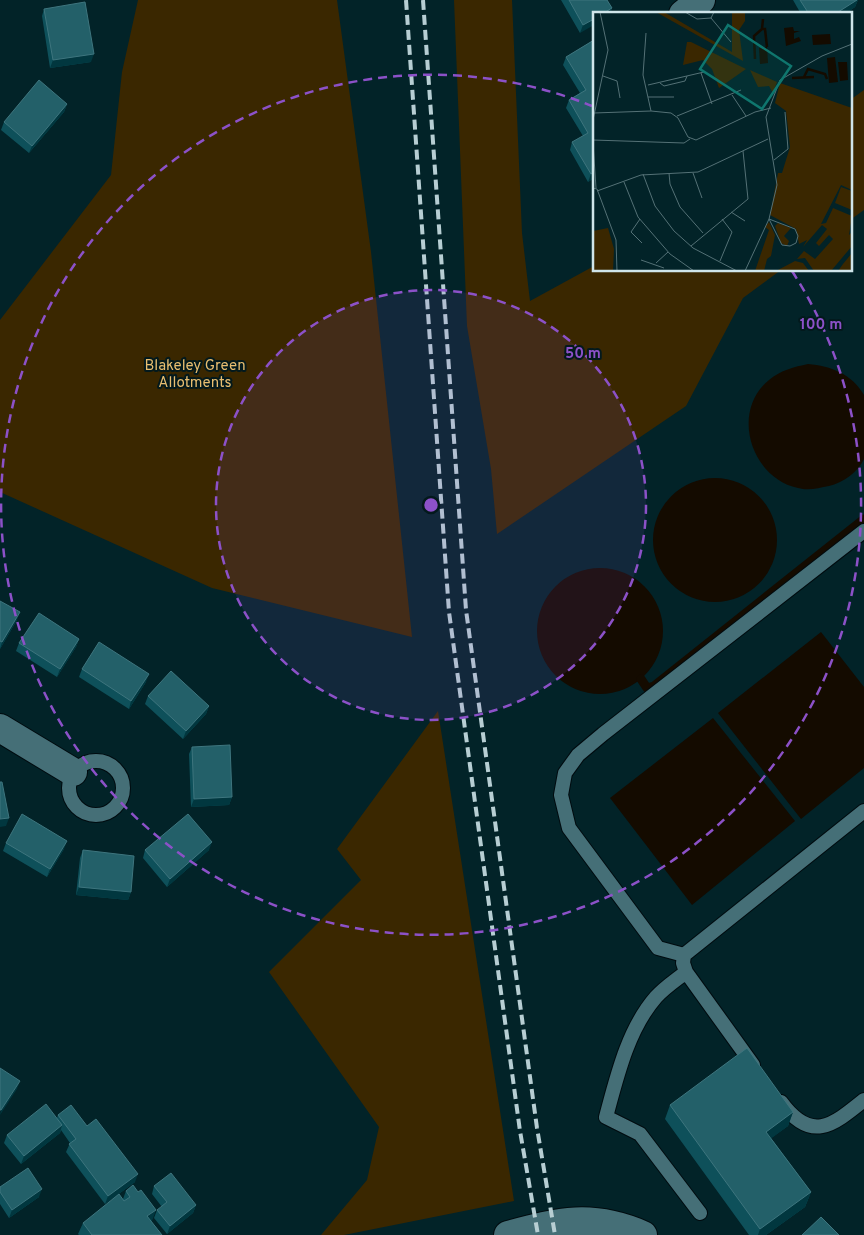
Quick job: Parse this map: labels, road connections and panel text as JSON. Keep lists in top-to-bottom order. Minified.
{"parks":["Blakeley Green Allotments"],"rings":["100 m","50 m"]}
